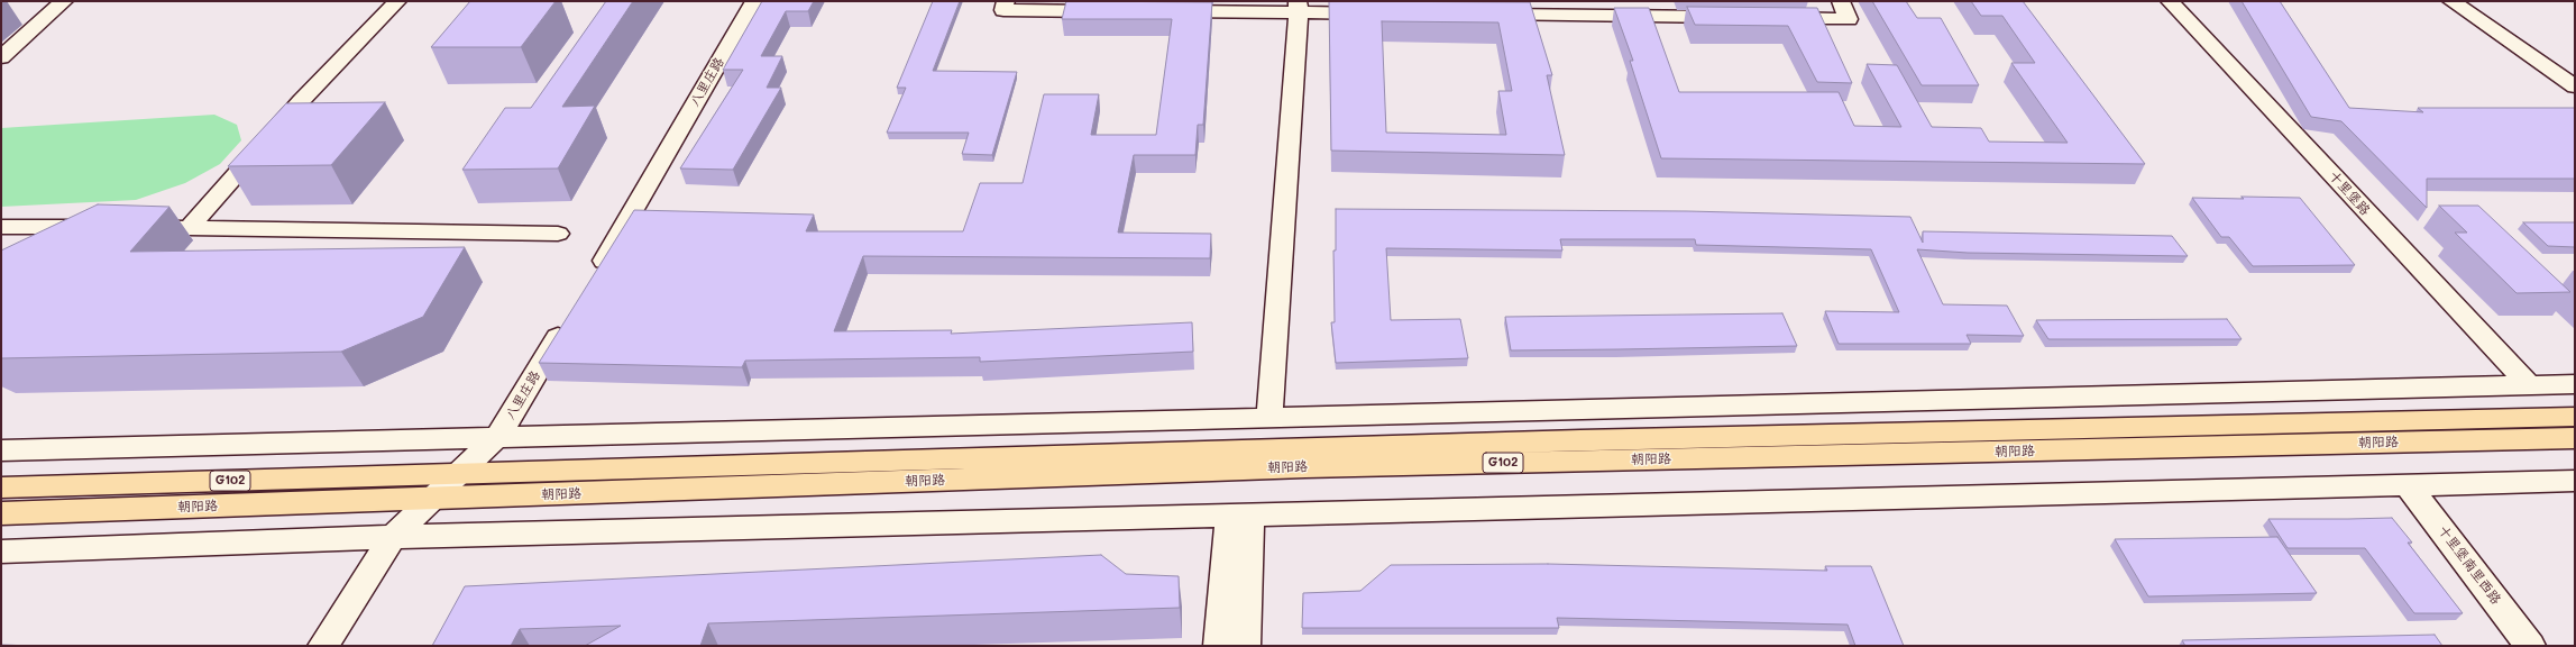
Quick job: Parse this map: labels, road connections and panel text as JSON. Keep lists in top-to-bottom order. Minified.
{"streets":{"highway":["朝阳路","G102"],"street":["八里庄路","十里堡路","十里堡南里西路"]},"crossings":[["八里庄路","朝阳路"]]}
